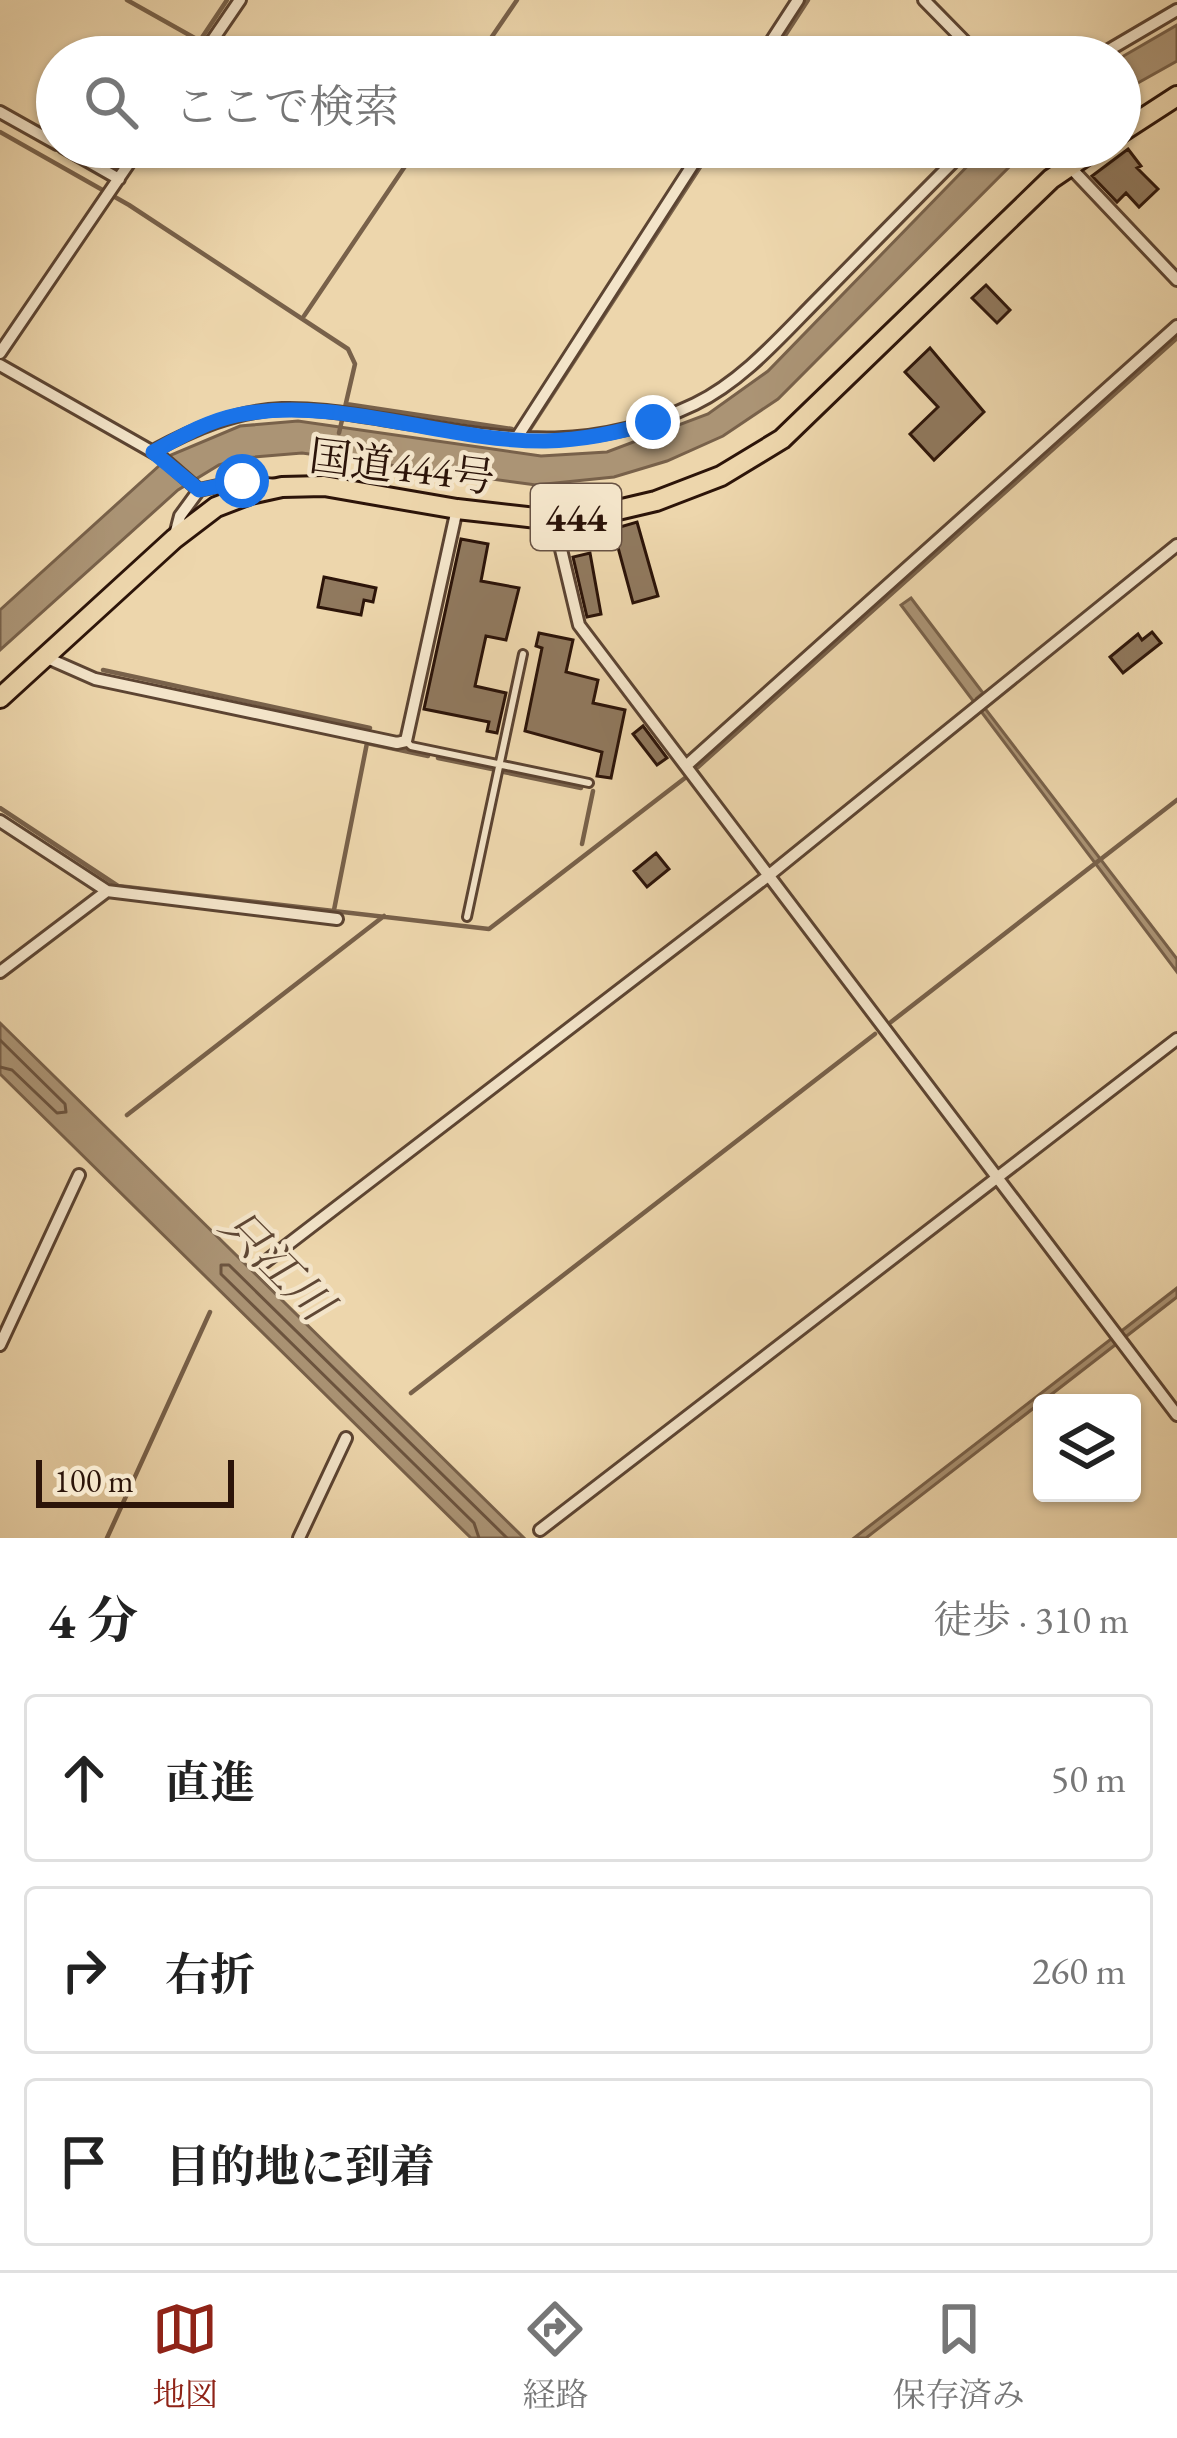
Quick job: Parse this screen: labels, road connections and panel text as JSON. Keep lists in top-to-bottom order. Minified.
{"streets":{"highway":["国道444号","444"]},"water":["只江川"],"scale_bar":"100 m","page":{"search":"ここで検索","scale":"100 m","heading":["4 分","徒歩 · 310 m"],"list":[["直進","50 m"],["右折","260 m"],"目的地に到着"],"nav":["地図","経路","保存済み"]}}
